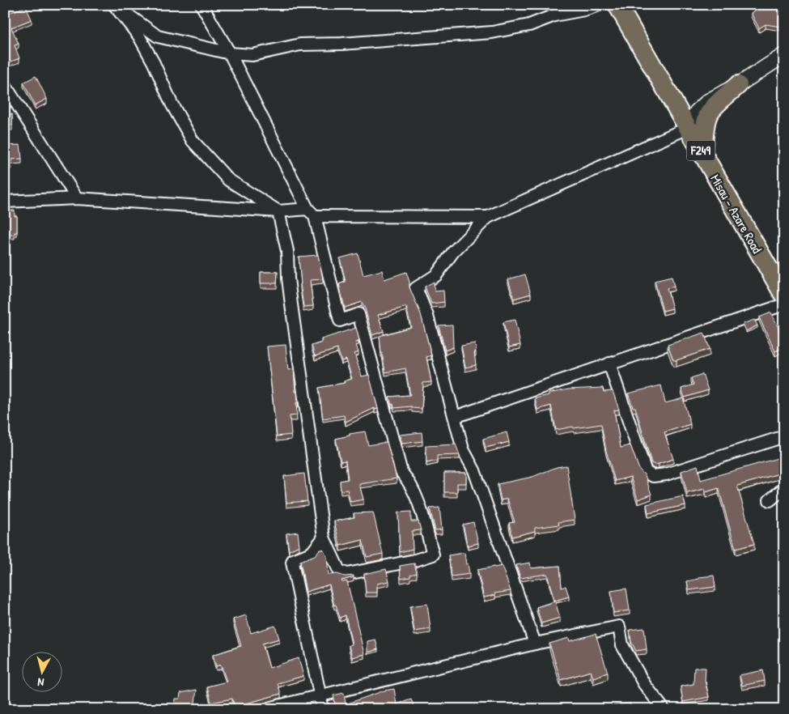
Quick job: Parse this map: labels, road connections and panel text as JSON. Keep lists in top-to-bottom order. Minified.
{"streets":{"main road":["F249","Misau - Azare Road"]},"north":"bottom"}
